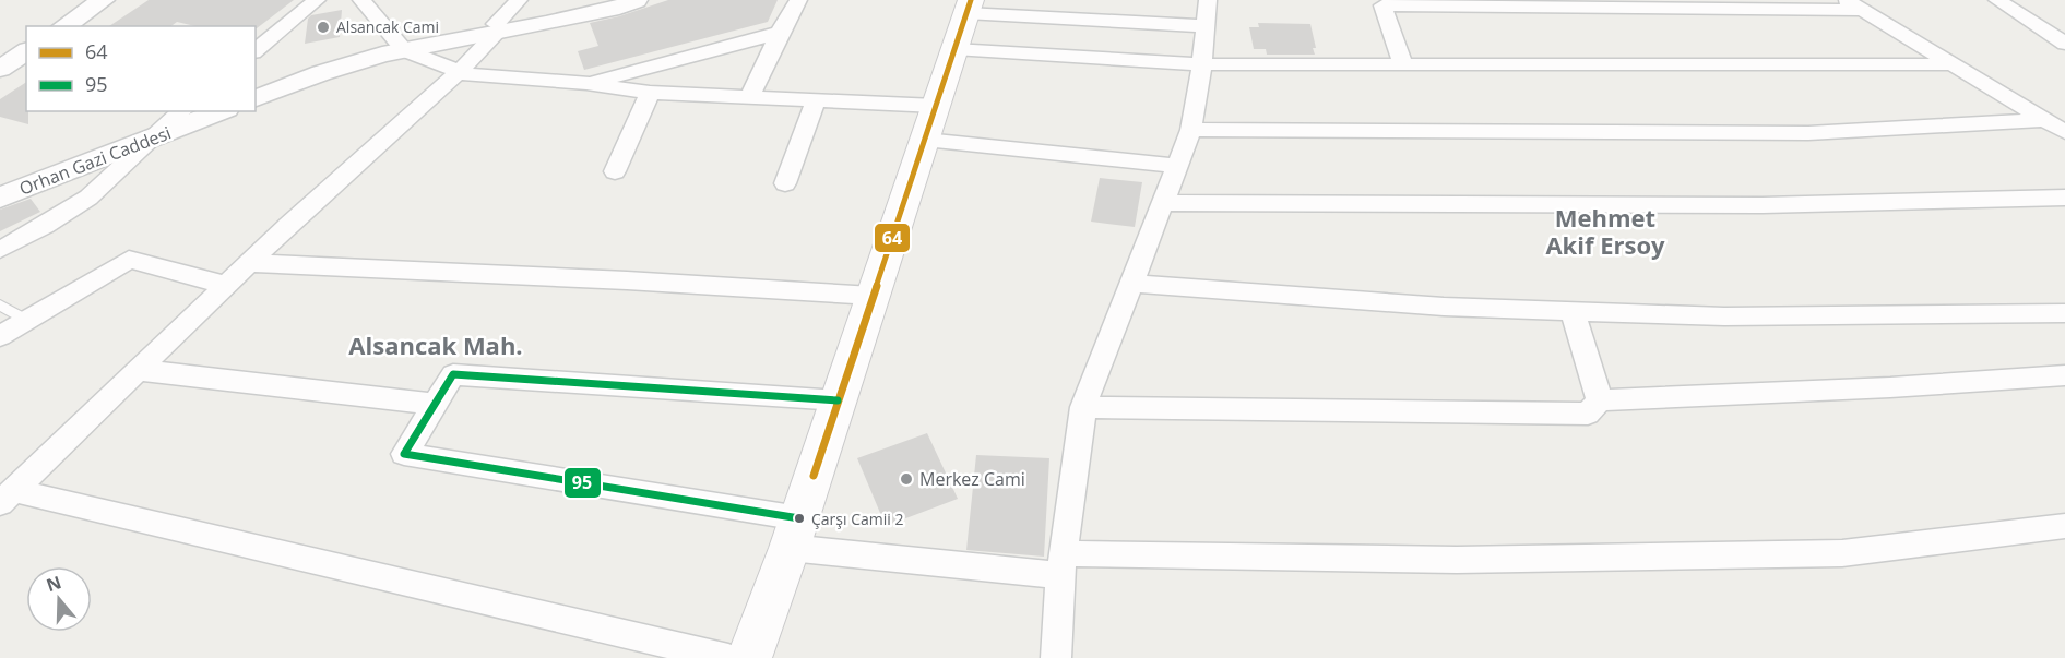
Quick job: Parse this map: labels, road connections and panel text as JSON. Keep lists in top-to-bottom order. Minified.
{"streets":{"street":["Orhan Gazi Caddesi"]},"districts":["Mehmet Akif Ersoy","Alsancak Mah."],"places":["Alsancak Cami","Merkez Cami","Çarşı Camii 2"],"lines":["transit line 64","transit line 95"],"legend":["64","95"],"north":"top"}
